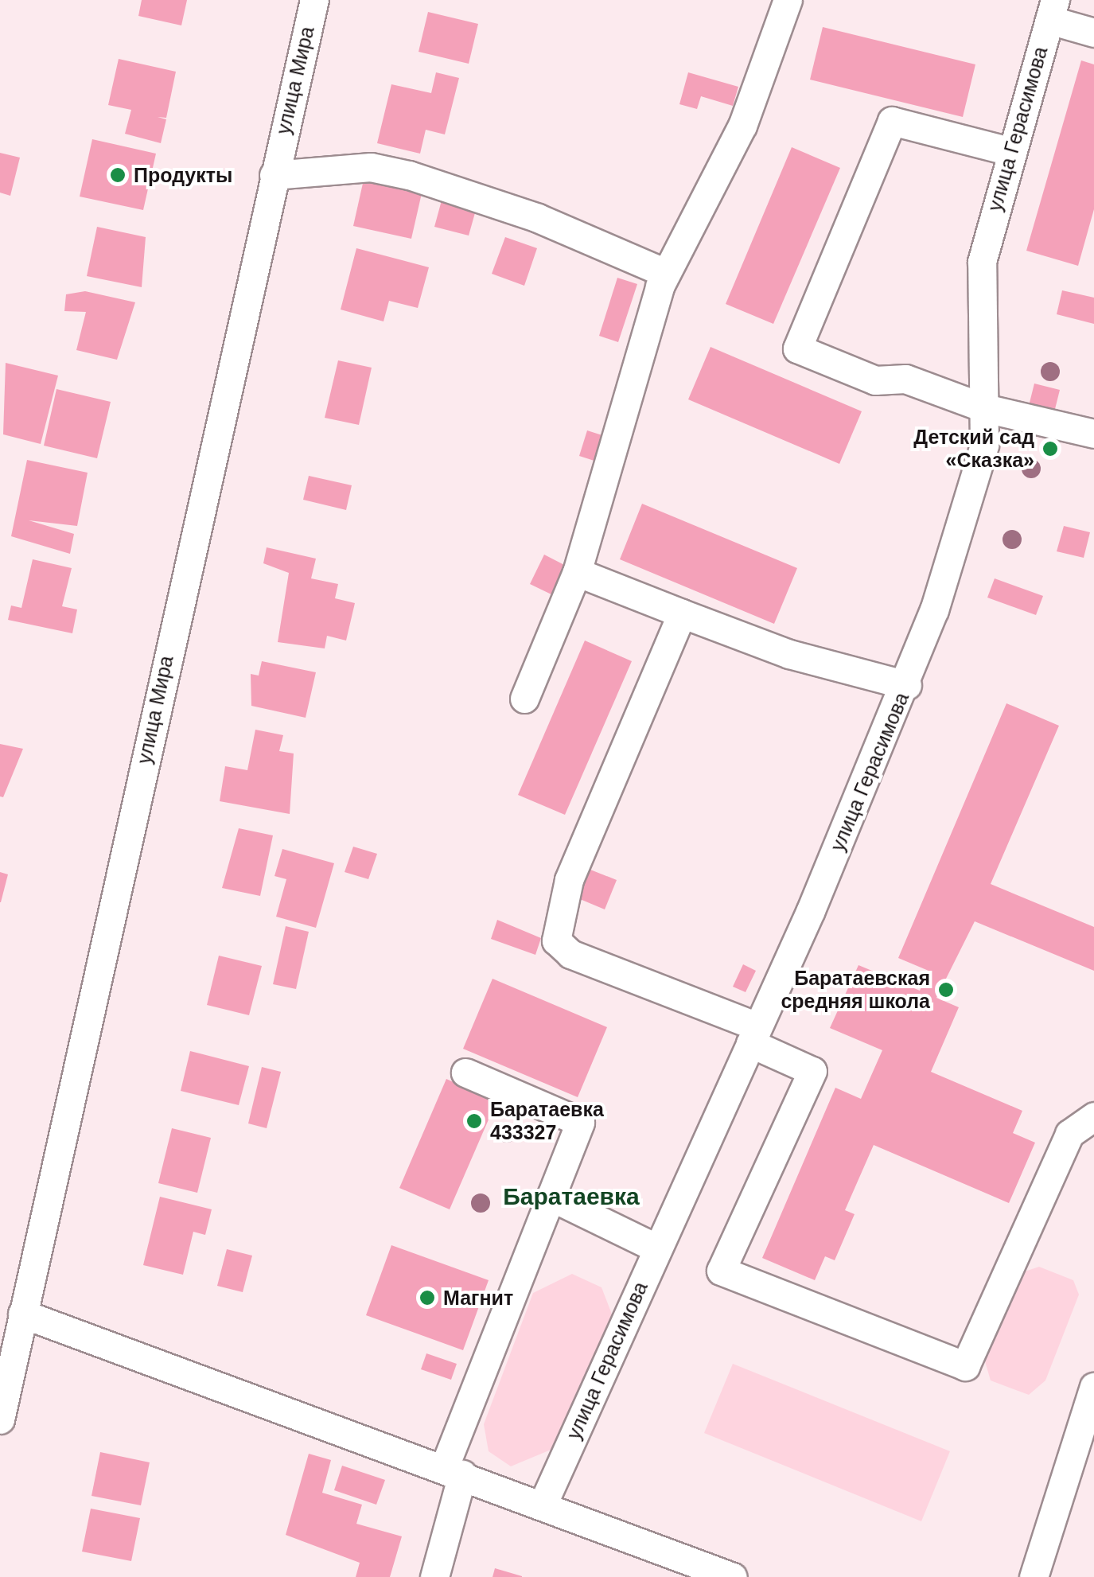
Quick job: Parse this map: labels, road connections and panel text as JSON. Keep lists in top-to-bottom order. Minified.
{"streets":{"street":["улица Мира","улица Герасимова"]},"districts":["Баратаевка"],"places":["Продукты","Детский сад «Сказка»","Баратаевская средняя школа","Баратаевка 433327","Магнит"]}
